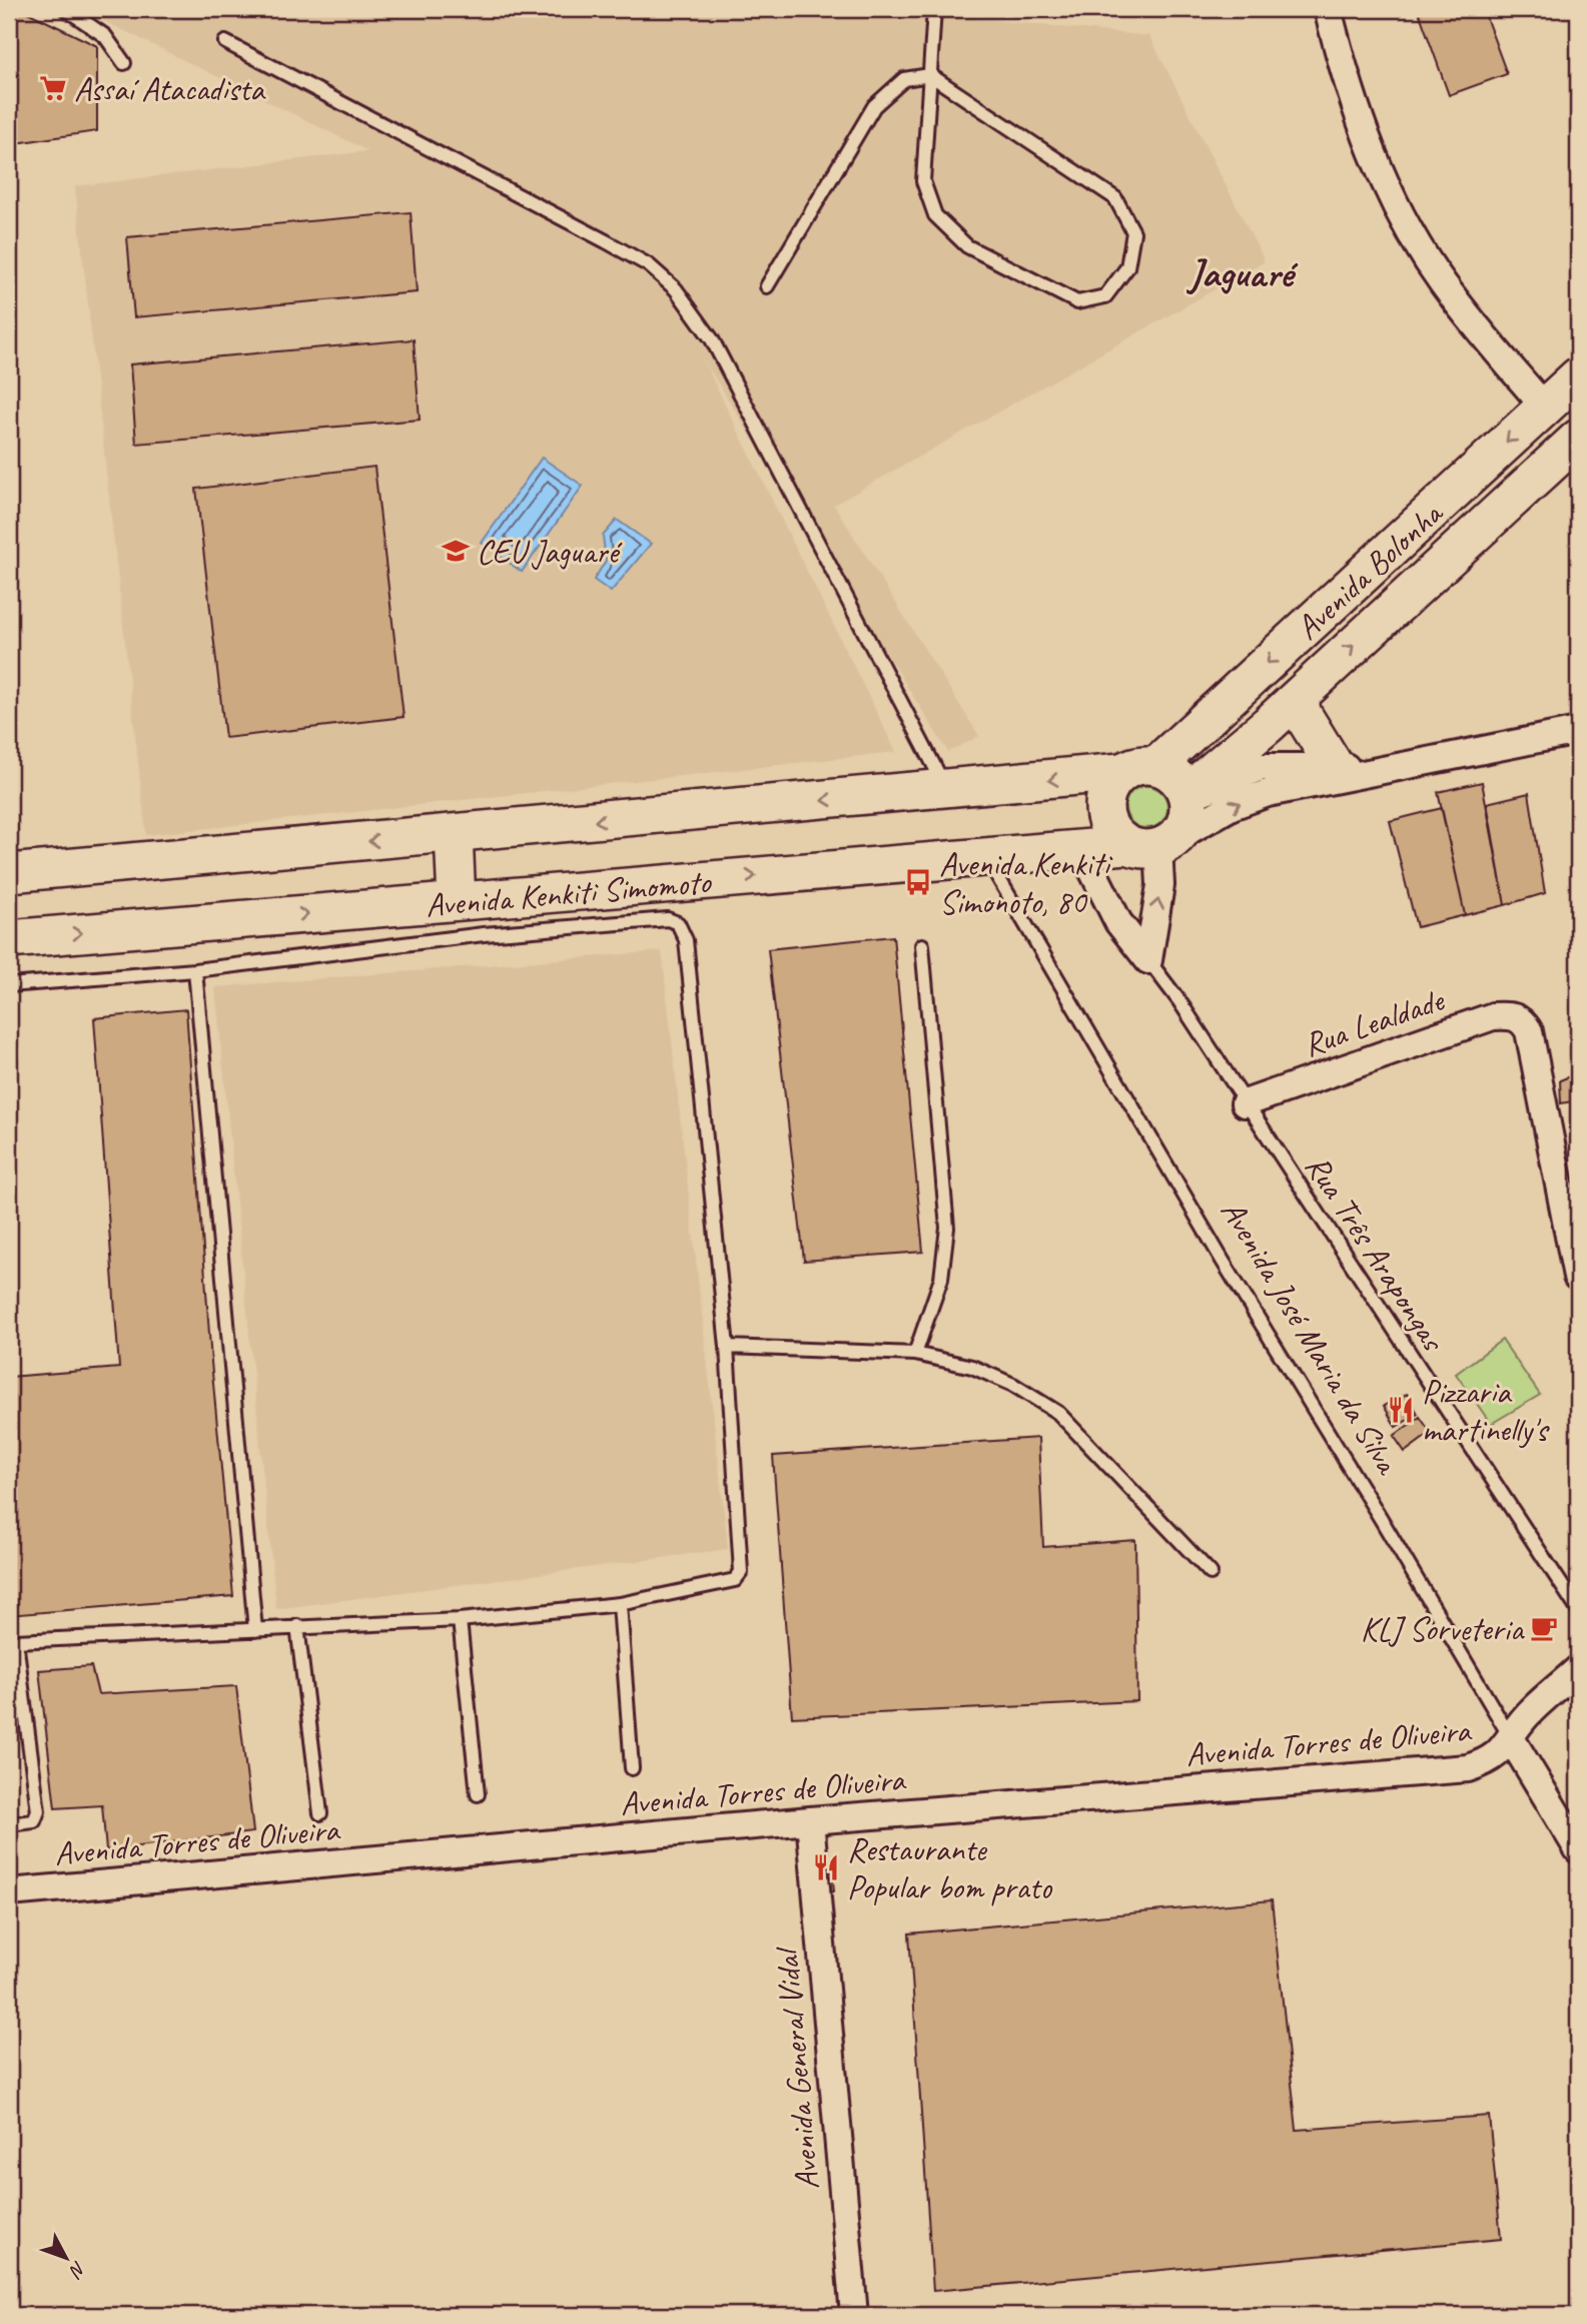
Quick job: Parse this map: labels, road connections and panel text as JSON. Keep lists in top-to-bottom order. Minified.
{"streets":{"main road":["Avenida Bolonha","Avenida Kenkiti Simomoto"],"street":["Rua Lealdade","Avenida José Maria da Silva","Avenida Torres de Oliveira","Avenida General Vidal"],"lane":["Rua Três Arapongas"]},"crossings":[["Avenida Bolonha","Avenida Kenkiti Simomoto"],["Avenida Kenkiti Simomoto","Avenida José Maria da Silva"],["Rua Lealdade","Rua Três Arapongas"],["Avenida José Maria da Silva","Avenida Torres de Oliveira"],["Avenida Torres de Oliveira","Avenida General Vidal"]],"districts":["Jaguaré"],"places":{"supermarket":["Assaí Atacadista"],"school or university":["CEU Jaguaré"],"bus stop":["Avenida Kenkiti Simonoto, 80"],"restaurant":["Pizzaria martinelly's","Restaurante Popular bom prato"],"cafe":["KLJ Sorveteria"]},"north":"bottom right"}
